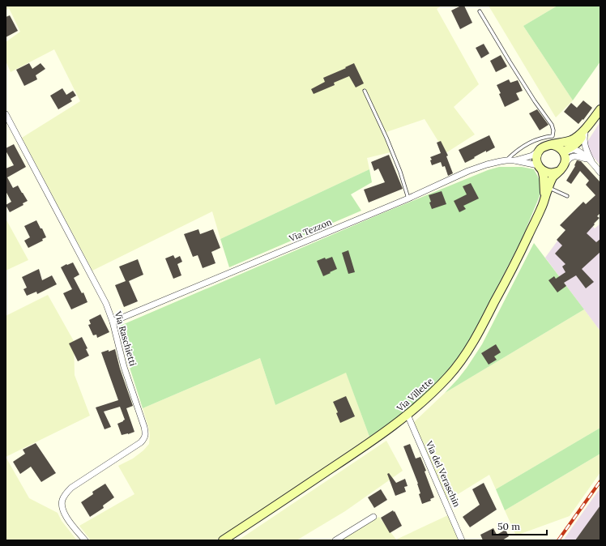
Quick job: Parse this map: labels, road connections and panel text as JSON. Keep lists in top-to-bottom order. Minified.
{"streets":{"street":["Via Tezzon","Via Raschietti","Via Villette","Via del Veraschin"]},"crossings":[["Via Tezzon","Via Raschietti"],["Via Tezzon","Via Villette"],["Via Villette","Via del Veraschin"]],"scale_bar":"50 m"}
